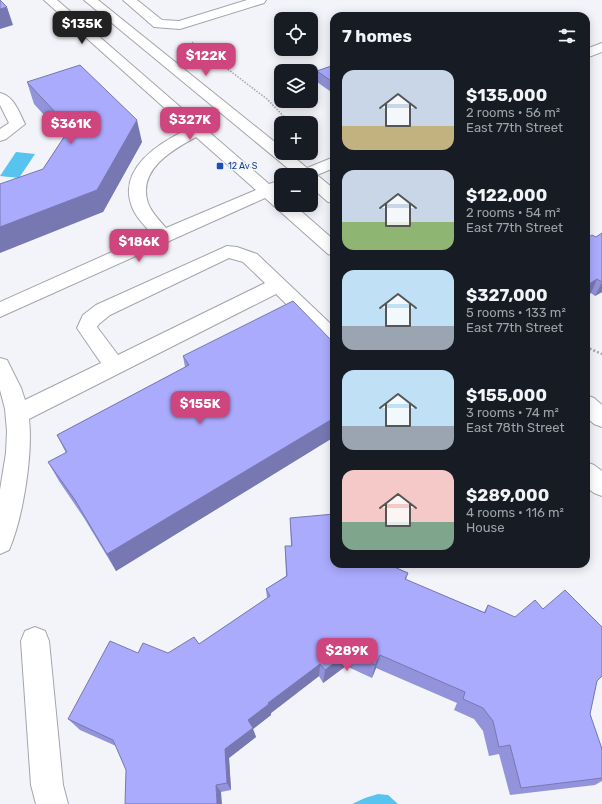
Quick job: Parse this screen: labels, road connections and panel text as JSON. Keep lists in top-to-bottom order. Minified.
{"places":{"transit":["12 Av S"]},"page":{"price":["$135K","$122K","$327K","$361K","$186K","$155K","$289K"],"map_buttons":["+","−"],"heading":"7 homes","list":[{"name":"$135,000","note":"2 rooms · 56 m² · East 77th Street"},{"name":"$122,000","note":"2 rooms · 54 m² · East 77th Street"},{"name":"$327,000","note":"5 rooms · 133 m² · East 77th Street"},{"name":"$155,000","note":"3 rooms · 74 m² · East 78th Street"},{"name":"$289,000","note":"4 rooms · 116 m² · House"}]}}
